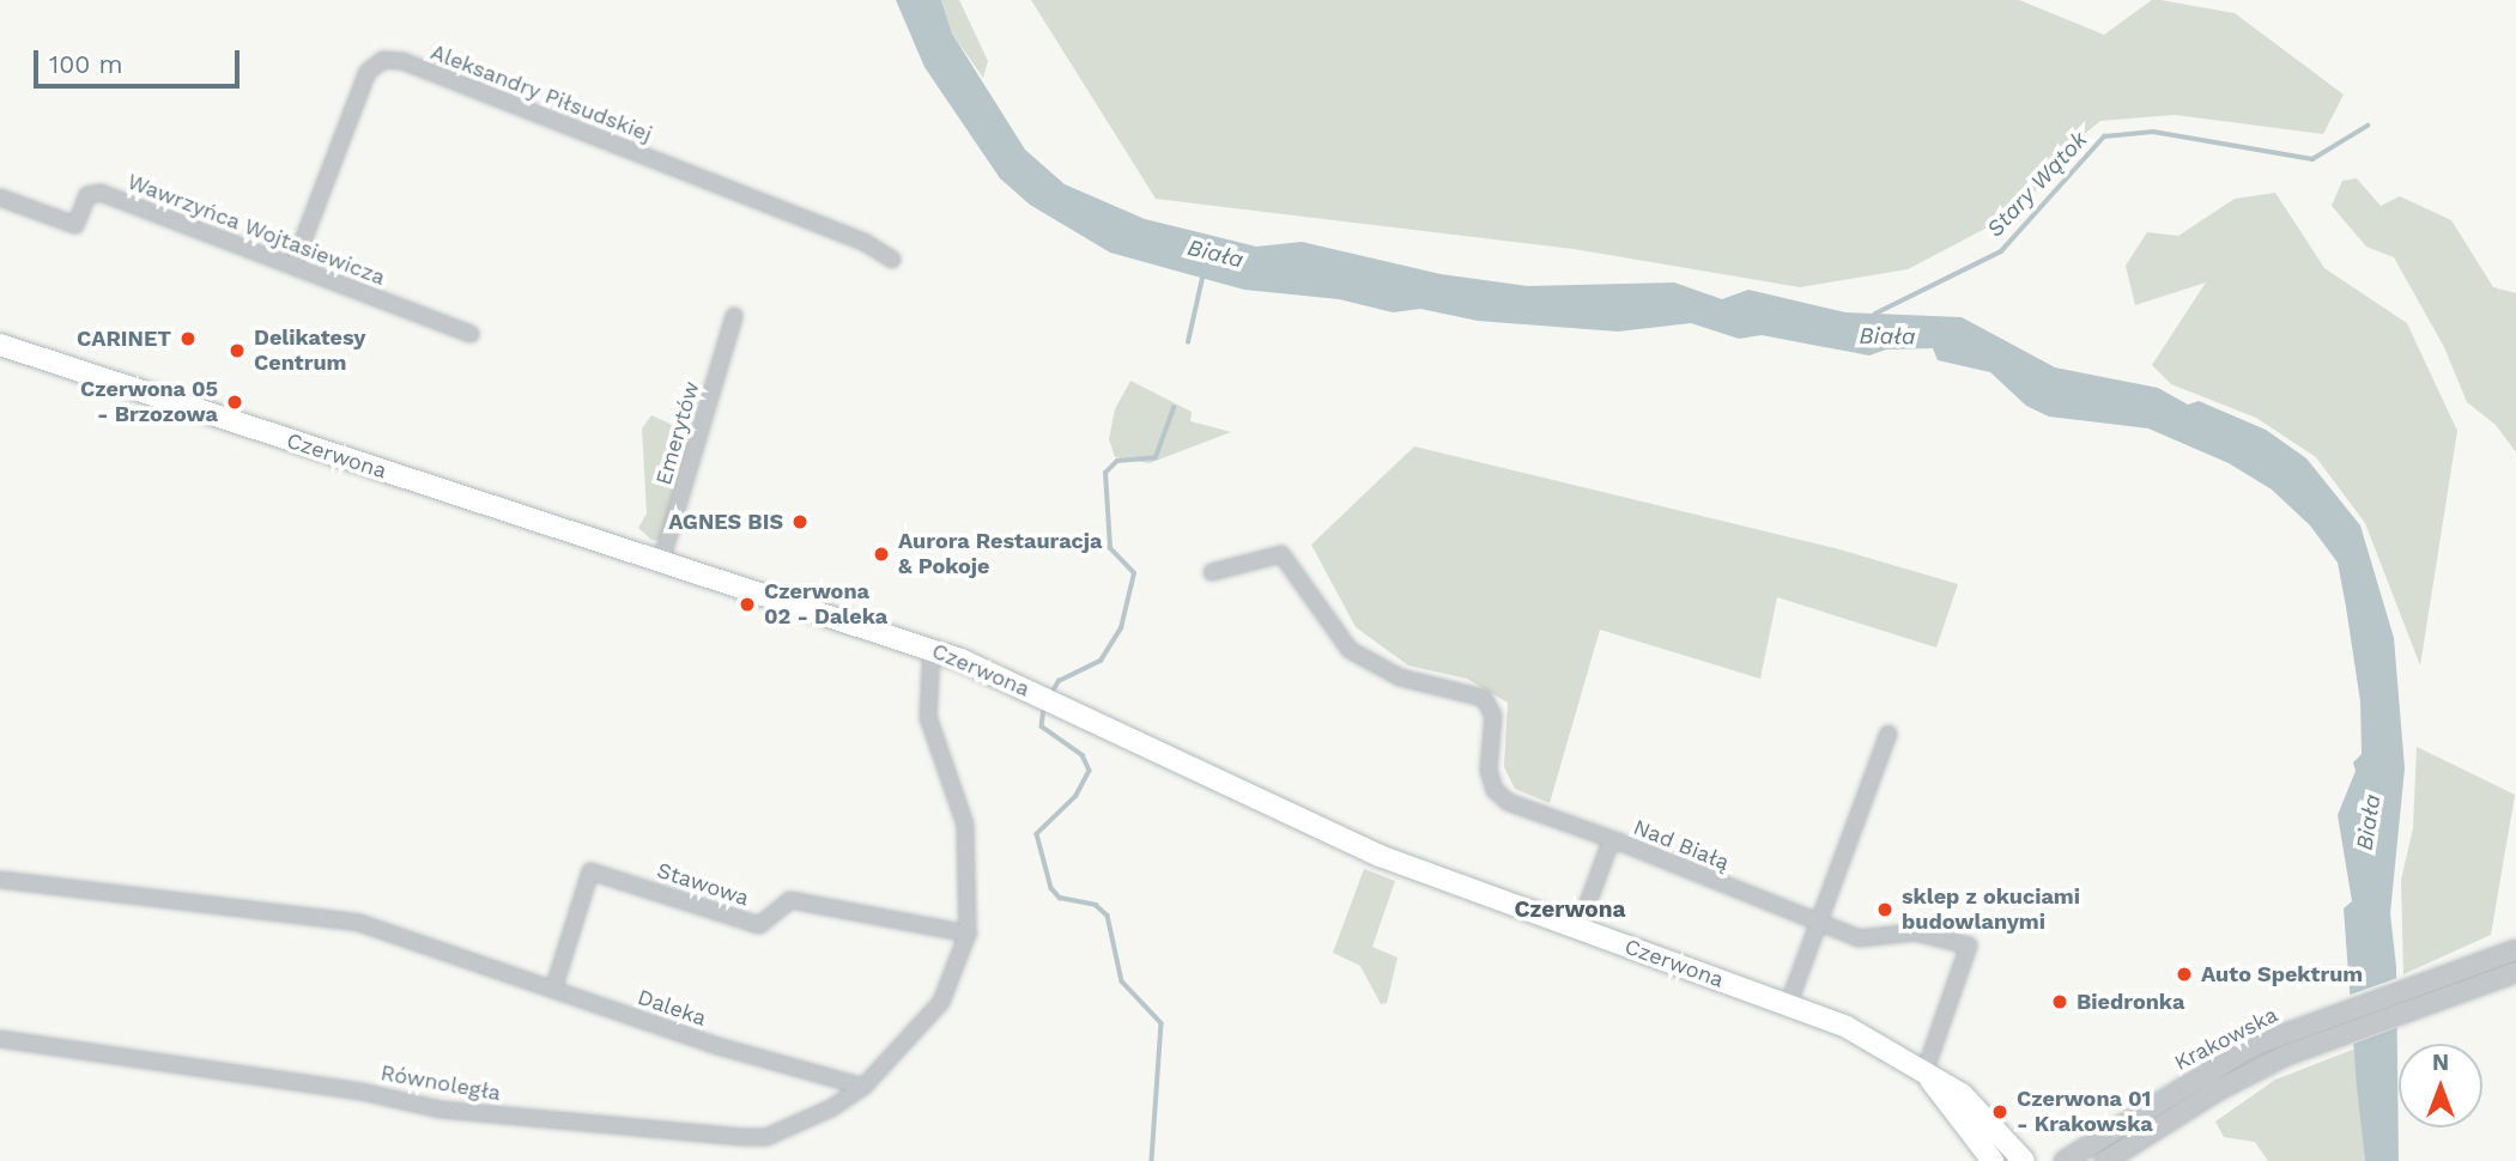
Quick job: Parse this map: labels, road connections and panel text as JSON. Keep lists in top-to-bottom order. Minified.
{"streets":{"main road":["Czerwona"],"street":["Aleksandry Piłsudskiej","Wawrzyńca Wojtasiewicza","Emerytów","Nad Białą","Stawowa","Daleka","Krakowska","Równoległa"]},"crossings":[["Aleksandry Piłsudskiej","Wawrzyńca Wojtasiewicza"],["Emerytów","Czerwona"],["Czerwona","Nad Białą"],["Stawowa","Daleka"],["Daleka","Równoległa"]],"districts":["Czerwona"],"water":["Stary Wątok","Biała"],"places":["CARINET","Delikatesy Centrum","Czerwona 05 - Brzozowa","AGNES BIS","Aurora Restauracja & Pokoje","Czerwona 02 - Daleka","sklep z okuciami budowlanymi","Auto Spektrum","Biedronka","Czerwona 01 - Krakowska"],"scale_bar":"100 m","north":"top"}
